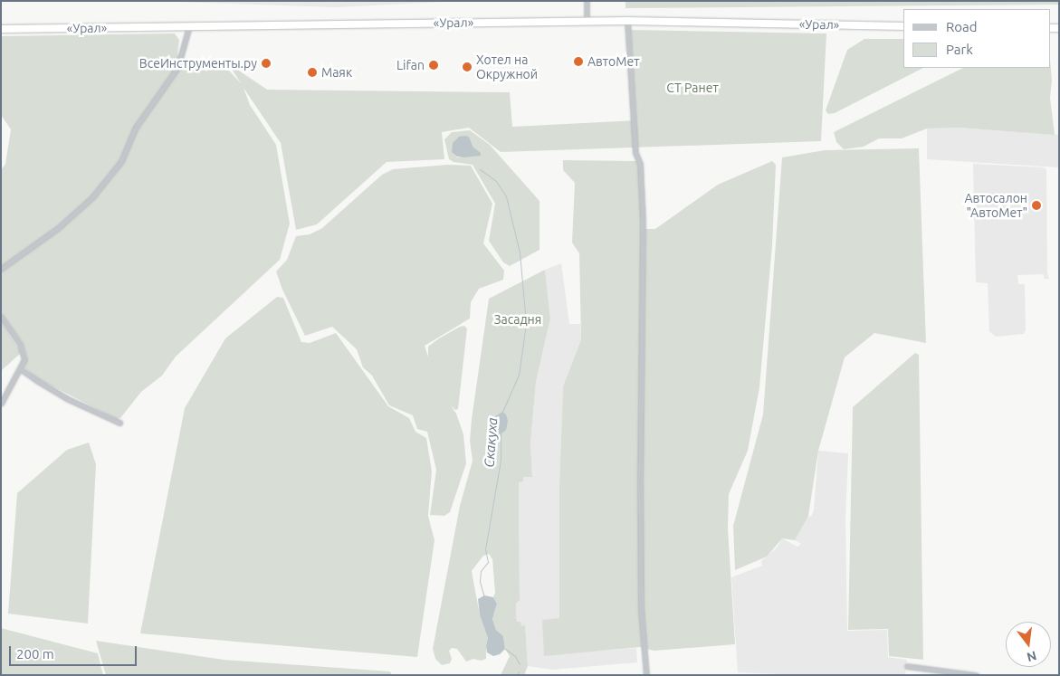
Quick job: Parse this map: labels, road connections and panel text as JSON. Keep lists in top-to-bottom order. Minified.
{"streets":{"highway":["«Урал»"]},"water":["Скакуха"],"parks":["СТ Ранет","Засадня"],"places":["АвтоМет","ВсеИнструменты.ру","Lifan","Хотел на Окружной","Маяк","Автосалон \"АвтоМет\""],"legend":["Road","Park"],"scale_bar":"200 m","north":"bottom"}
